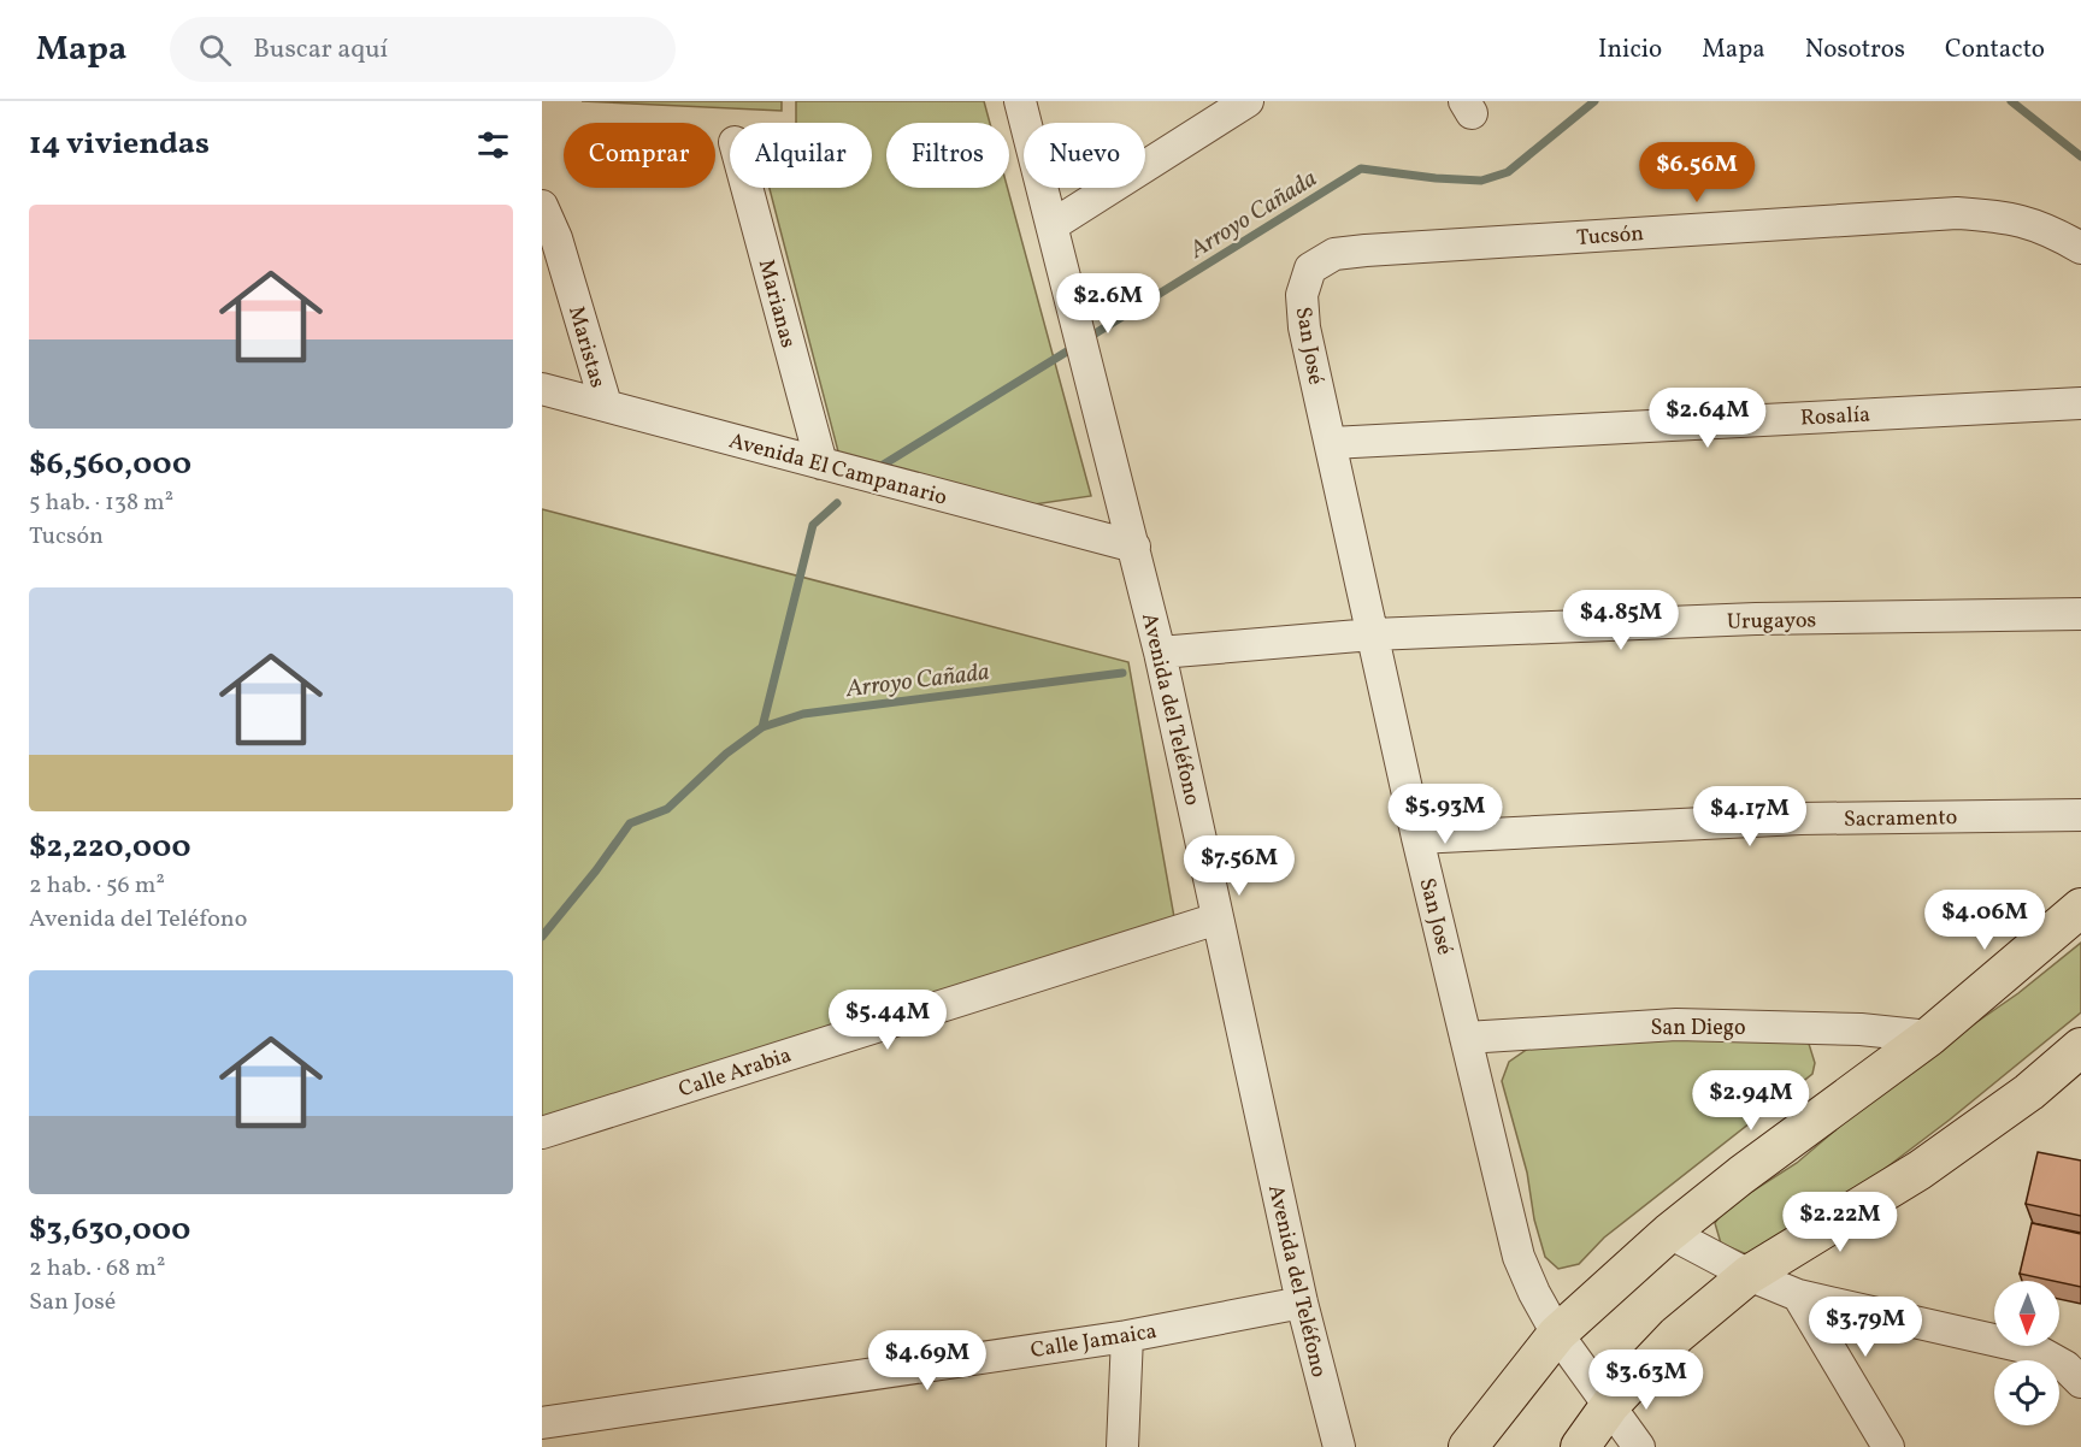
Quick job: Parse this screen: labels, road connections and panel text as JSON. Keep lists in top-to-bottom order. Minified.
{"streets":{"street":["Tucsón","Marianas","San José","Maristas","Rosalía","Avenida El Campanario","Urugayos","Avenida del Teléfono","Sacramento","San Diego","Calle Arabia","Calle Jamaica"]},"crossings":[["Tucsón","San José"],["Marianas","Avenida El Campanario"],["San José","Rosalía"],["San José","Urugayos"],["San José","Sacramento"],["San José","San Diego"],["Maristas","Avenida El Campanario"],["Avenida El Campanario","Avenida del Teléfono"],["Urugayos","Avenida del Teléfono"],["Avenida del Teléfono","Calle Arabia"],["Avenida del Teléfono","Calle Jamaica"]],"water":["Arroyo Cañada"],"north":"bottom","page":{"header":"Mapa","search":"Buscar aquí","nav":["Inicio","Mapa","Nosotros","Contacto"],"heading":"14 viviendas","chip":["Comprar","Alquilar","Filtros","Nuevo"],"price":["$6.56M","$2.6M","$2.64M","$4.85M","$5.93M","$4.17M","$7.56M","$4.06M","$5.44M","$2.94M","$2.22M","$3.79M","$4.69M","$3.63M"],"list":[{"name":"$6,560,000","note":"5 hab. · 138 m² · Tucsón"},{"name":"$2,220,000","note":"2 hab. · 56 m² · Avenida del Teléfono"},{"name":"$3,630,000","note":"2 hab. · 68 m² · San José"}]}}
